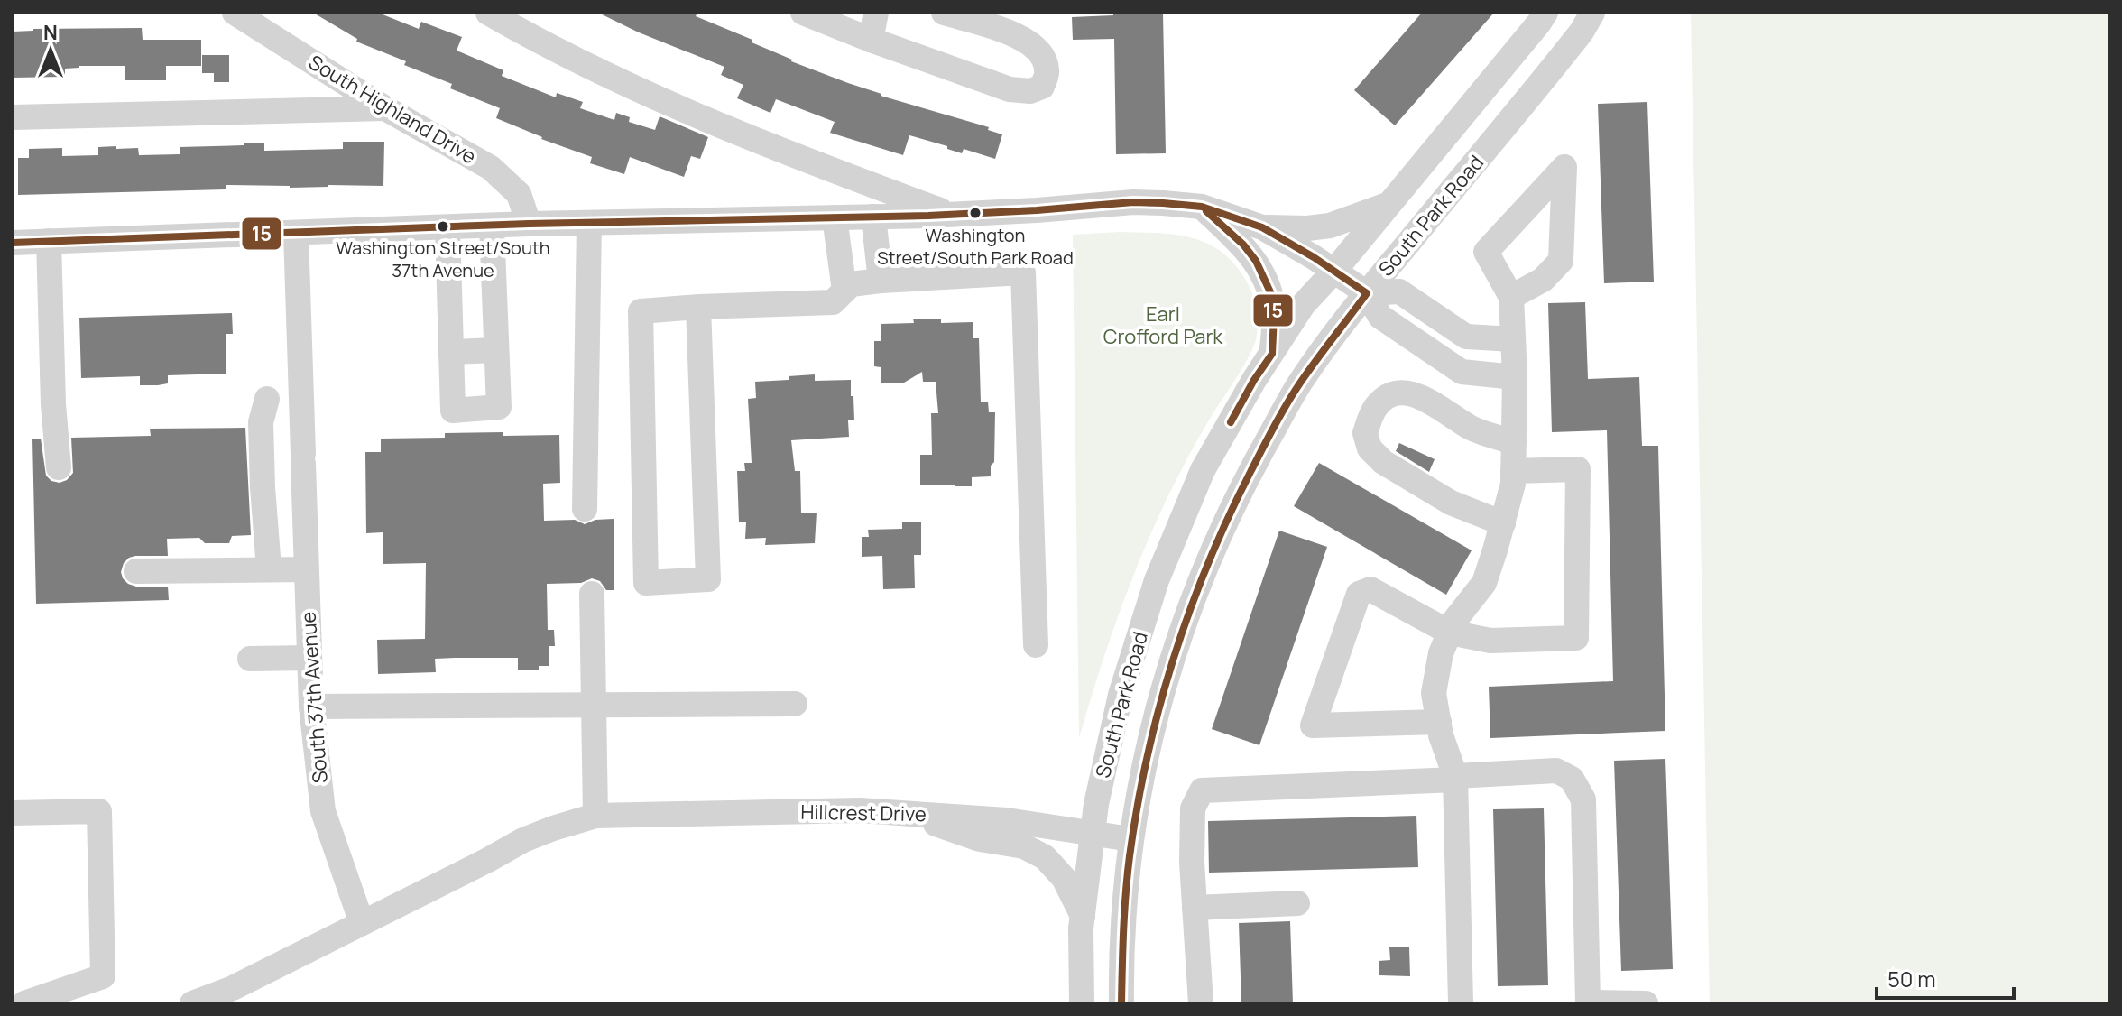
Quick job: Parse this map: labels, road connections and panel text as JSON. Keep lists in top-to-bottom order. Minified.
{"streets":{"street":["South Highland Drive","South Park Road","South 37th Avenue","Hillcrest Drive"]},"crossings":[["South Park Road","Hillcrest Drive"],["South 37th Avenue","Hillcrest Drive"]],"parks":["Earl Crofford Park"],"places":["Washington Street/South Park Road","Washington Street/South 37th Avenue"],"lines":["transit line 15"],"scale_bar":"50 m","north":"top"}
